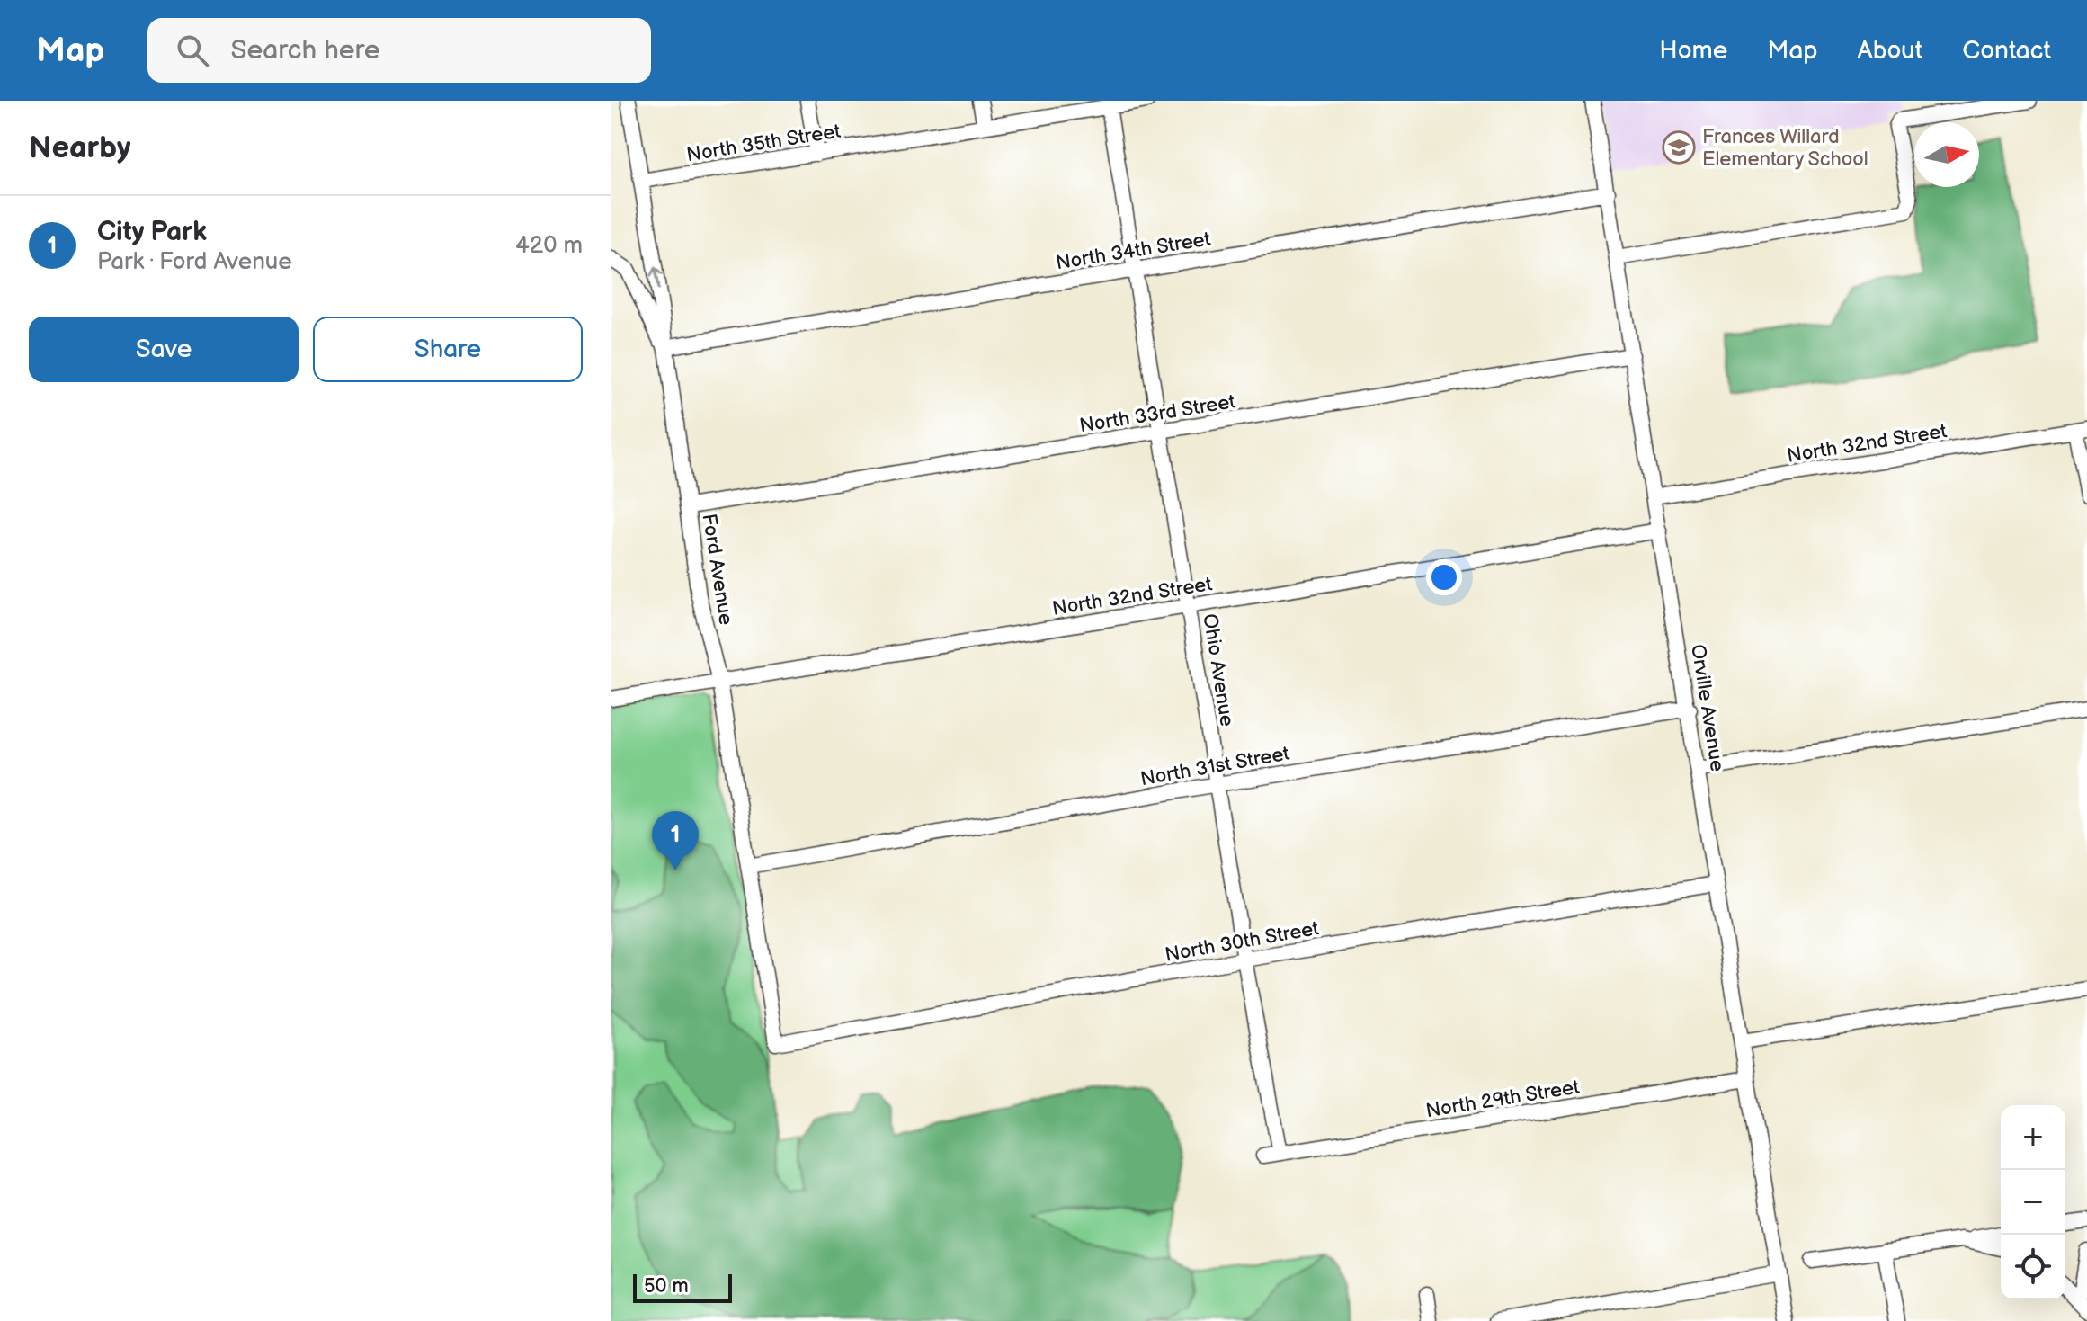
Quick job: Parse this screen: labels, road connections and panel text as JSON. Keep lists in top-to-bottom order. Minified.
{"streets":{"street":["North 35th Street","North 34th Street","North 33rd Street","North 32nd Street","Ford Avenue","Ohio Avenue","Orville Avenue","North 31st Street","North 30th Street","North 29th Street"]},"crossings":[["North 35th Street","Ford Avenue"],["North 35th Street","Ohio Avenue"],["North 34th Street","Ford Avenue"],["North 34th Street","Ohio Avenue"],["North 34th Street","Orville Avenue"],["North 33rd Street","Ford Avenue"],["North 33rd Street","Ohio Avenue"],["North 33rd Street","Orville Avenue"],["North 32nd Street","Ford Avenue"],["North 32nd Street","Ohio Avenue"],["North 32nd Street","Orville Avenue"],["Ford Avenue","North 31st Street"],["Ford Avenue","North 30th Street"],["Ohio Avenue","North 31st Street"],["Ohio Avenue","North 30th Street"],["Ohio Avenue","North 29th Street"],["Orville Avenue","North 31st Street"],["Orville Avenue","North 30th Street"],["Orville Avenue","North 29th Street"]],"places":{"school or university":["Frances Willard Elementary School"]},"scale_bar":"50 m","north":"right","page":{"header":"Map","search":"Search here","nav":["Home","Map","About","Contact"],"heading":"Nearby","list":[{"mark":"1","name":"City Park","note":"Park · Ford Avenue","value":"420 m"}],"buttons":["Save","Share"],"pins":"1","map_buttons":["+","−"],"scale":"50 m"}}
